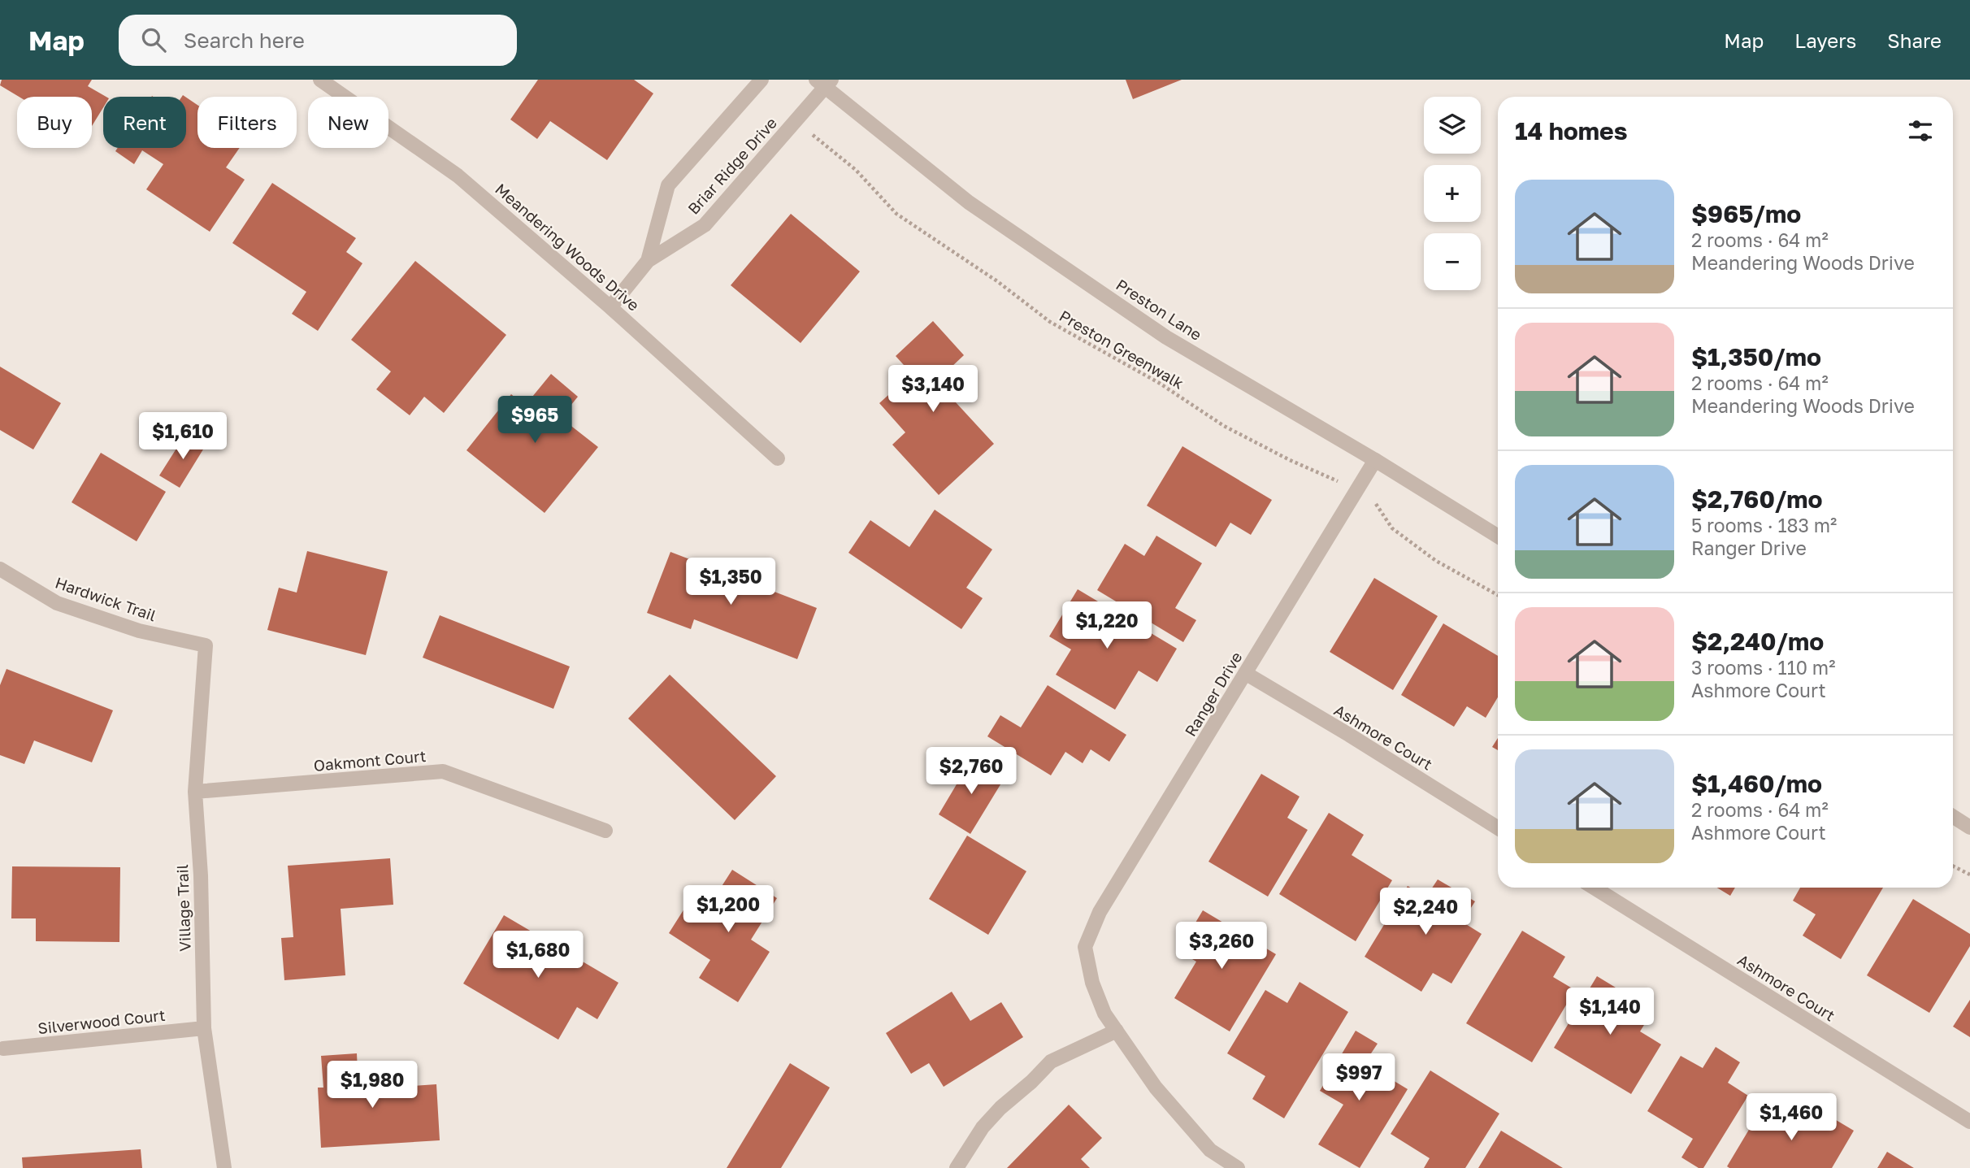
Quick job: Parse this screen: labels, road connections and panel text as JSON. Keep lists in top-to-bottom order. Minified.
{"streets":{"street":["Briar Ridge Drive","Meandering Woods Drive","Preston Lane","Hardwick Trail","Ranger Drive","Ashmore Court","Oakmont Court","Village Trail","Silverwood Court"],"path":["Preston Greenwalk"]},"crossings":[["Briar Ridge Drive","Meandering Woods Drive"],["Briar Ridge Drive","Preston Lane"],["Briar Ridge Drive","Preston Greenwalk"],["Preston Lane","Ranger Drive"],["Preston Greenwalk","Ranger Drive"],["Hardwick Trail","Village Trail"],["Ranger Drive","Ashmore Court"],["Oakmont Court","Village Trail"],["Village Trail","Silverwood Court"]],"page":{"header":"Map","search":"Search here","nav":["Map","Layers","Share"],"map_buttons":["+","−"],"chip":["Buy","Rent","Filters","New"],"heading":"14 homes","list":[{"name":"$965/mo","note":"2 rooms · 64 m² · Meandering Woods Drive"},{"name":"$1,350/mo","note":"2 rooms · 64 m² · Meandering Woods Drive"},{"name":"$2,760/mo","note":"5 rooms · 183 m² · Ranger Drive"},{"name":"$2,240/mo","note":"3 rooms · 110 m² · Ashmore Court"},{"name":"$1,460/mo","note":"2 rooms · 64 m² · Ashmore Court"}],"price":["$3,140","$965","$1,610","$1,350","$1,220","$2,760","$1,200","$2,240","$3,260","$1,680","$1,140","$997","$1,980","$1,460"]}}
